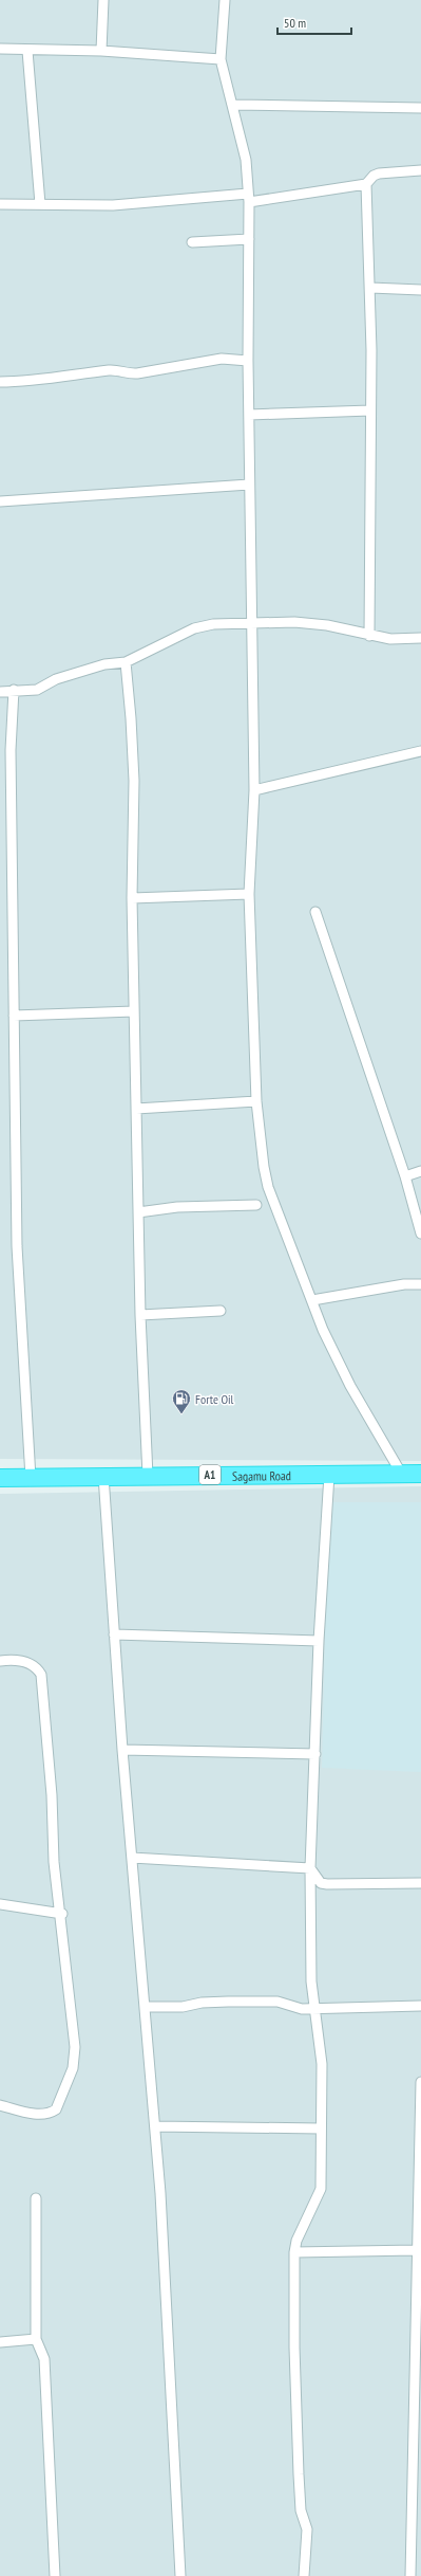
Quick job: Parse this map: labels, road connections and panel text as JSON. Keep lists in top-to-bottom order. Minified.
{"streets":{"highway":["A1","Sagamu Road"]},"places":{"fuel station":["Forte Oil"]},"scale_bar":"50 m"}
